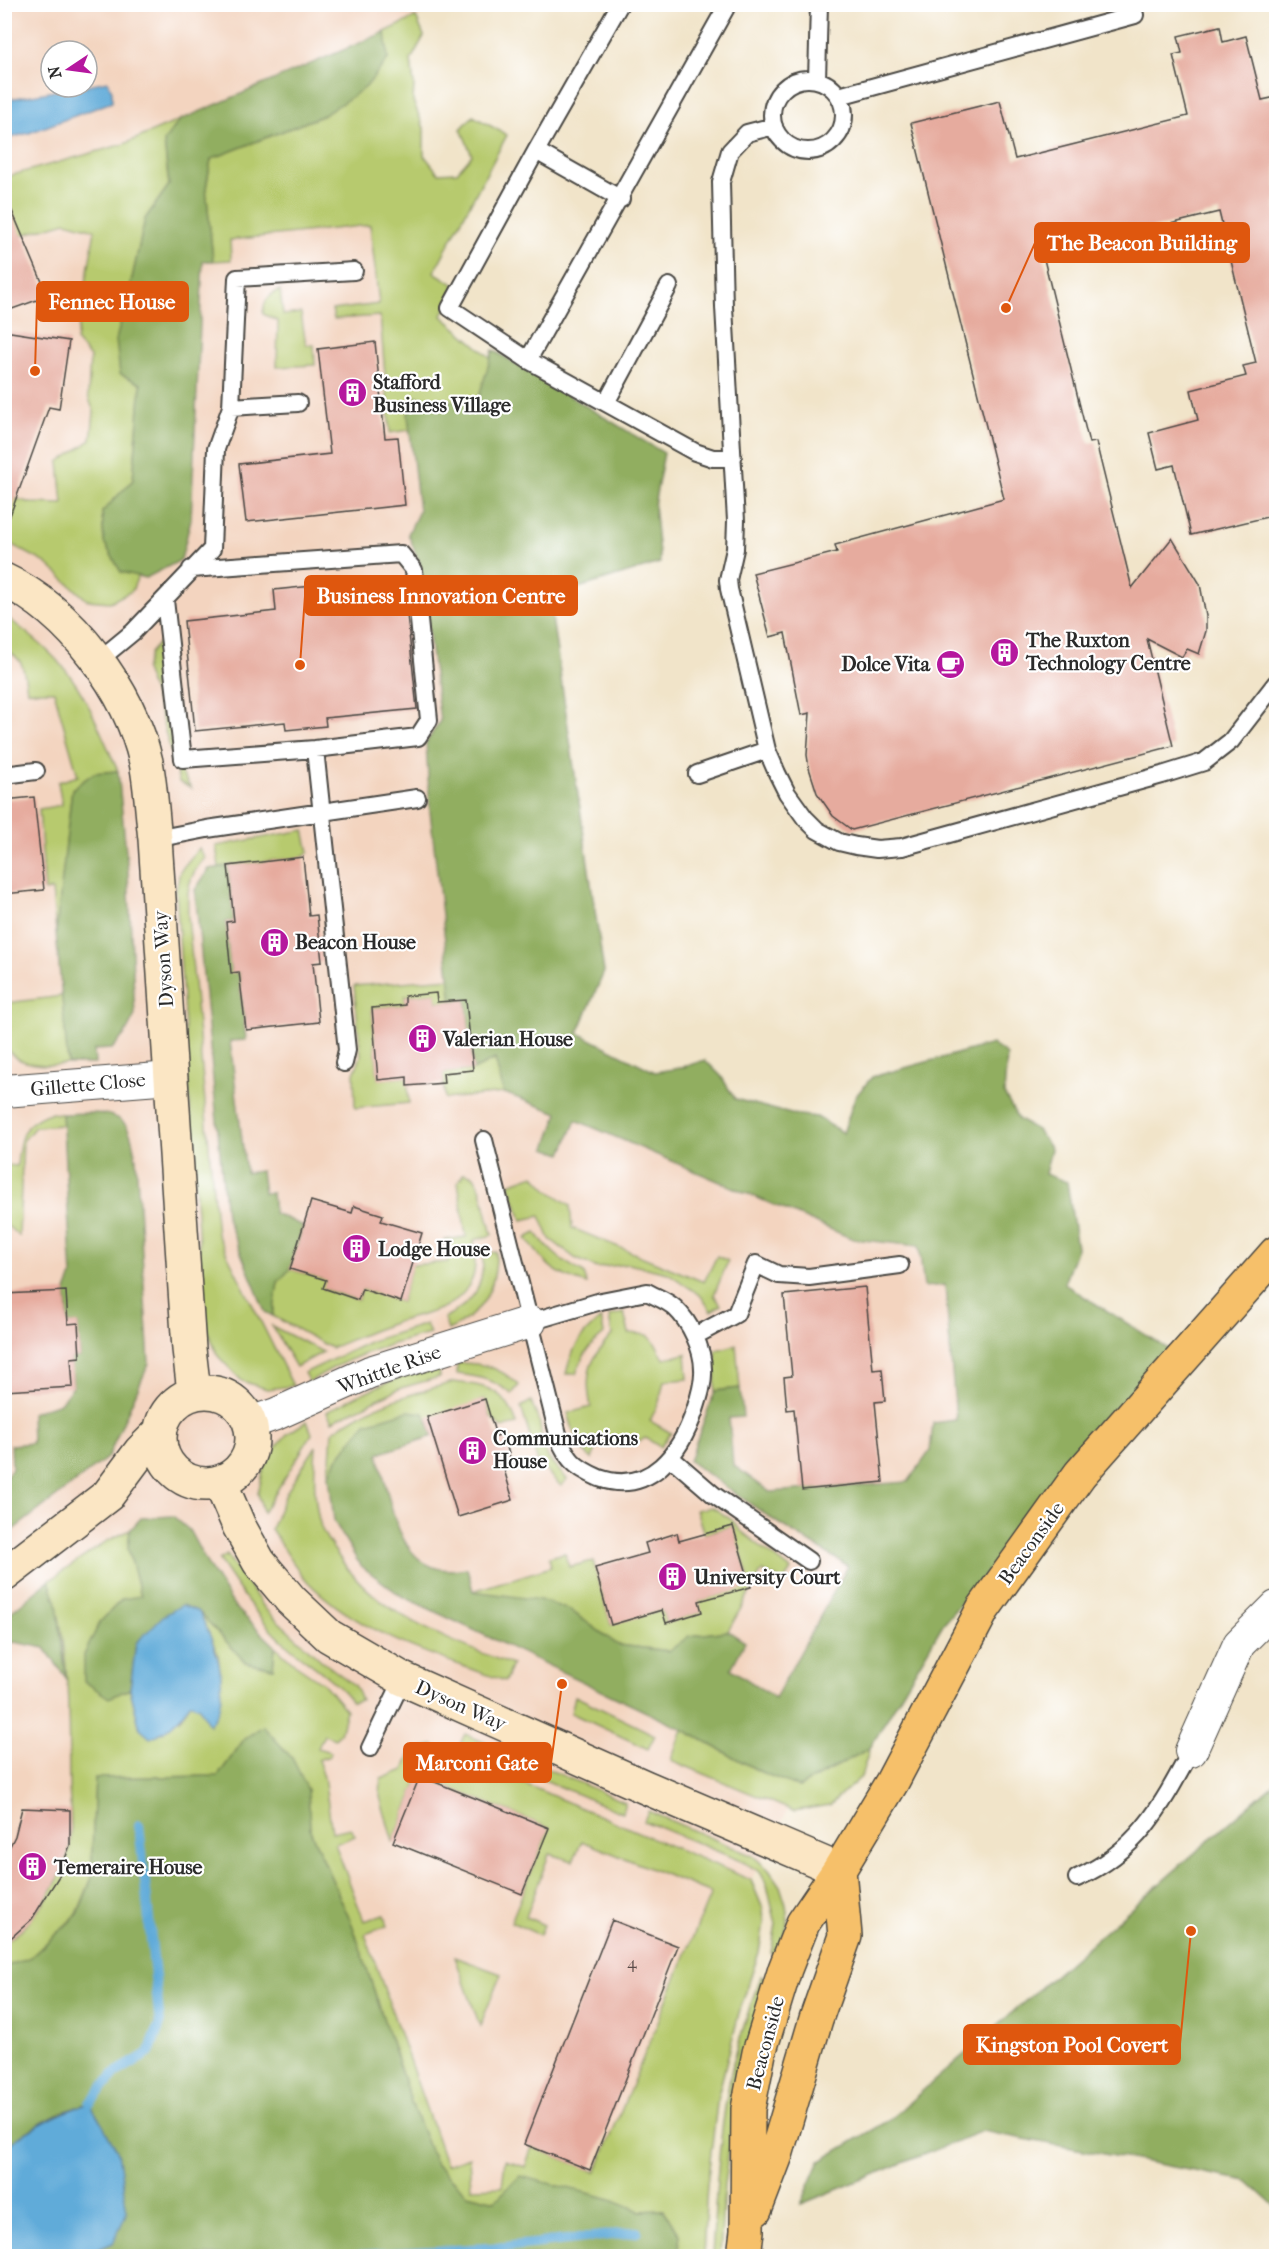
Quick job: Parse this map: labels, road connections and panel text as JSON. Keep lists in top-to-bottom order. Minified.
{"streets":{"highway":["Beaconside"],"street":["Dyson Way","Gillette Close","Whittle Rise"]},"crossings":[["Dyson Way","Gillette Close"],["Dyson Way","Whittle Rise"],["Dyson Way","Beaconside"]],"places":{"other":["The Beacon Building","Fennec House","Business Innovation Centre","Marconi Gate","Kingston Pool Covert"],"building":["Stafford Business Village","The Ruxton Technology Centre","Beacon House","Valerian House","Lodge House","Communications House","University Court","Temeraire House"],"cafe":["Dolce Vita"]},"house_numbers":["4"],"north":"left"}
